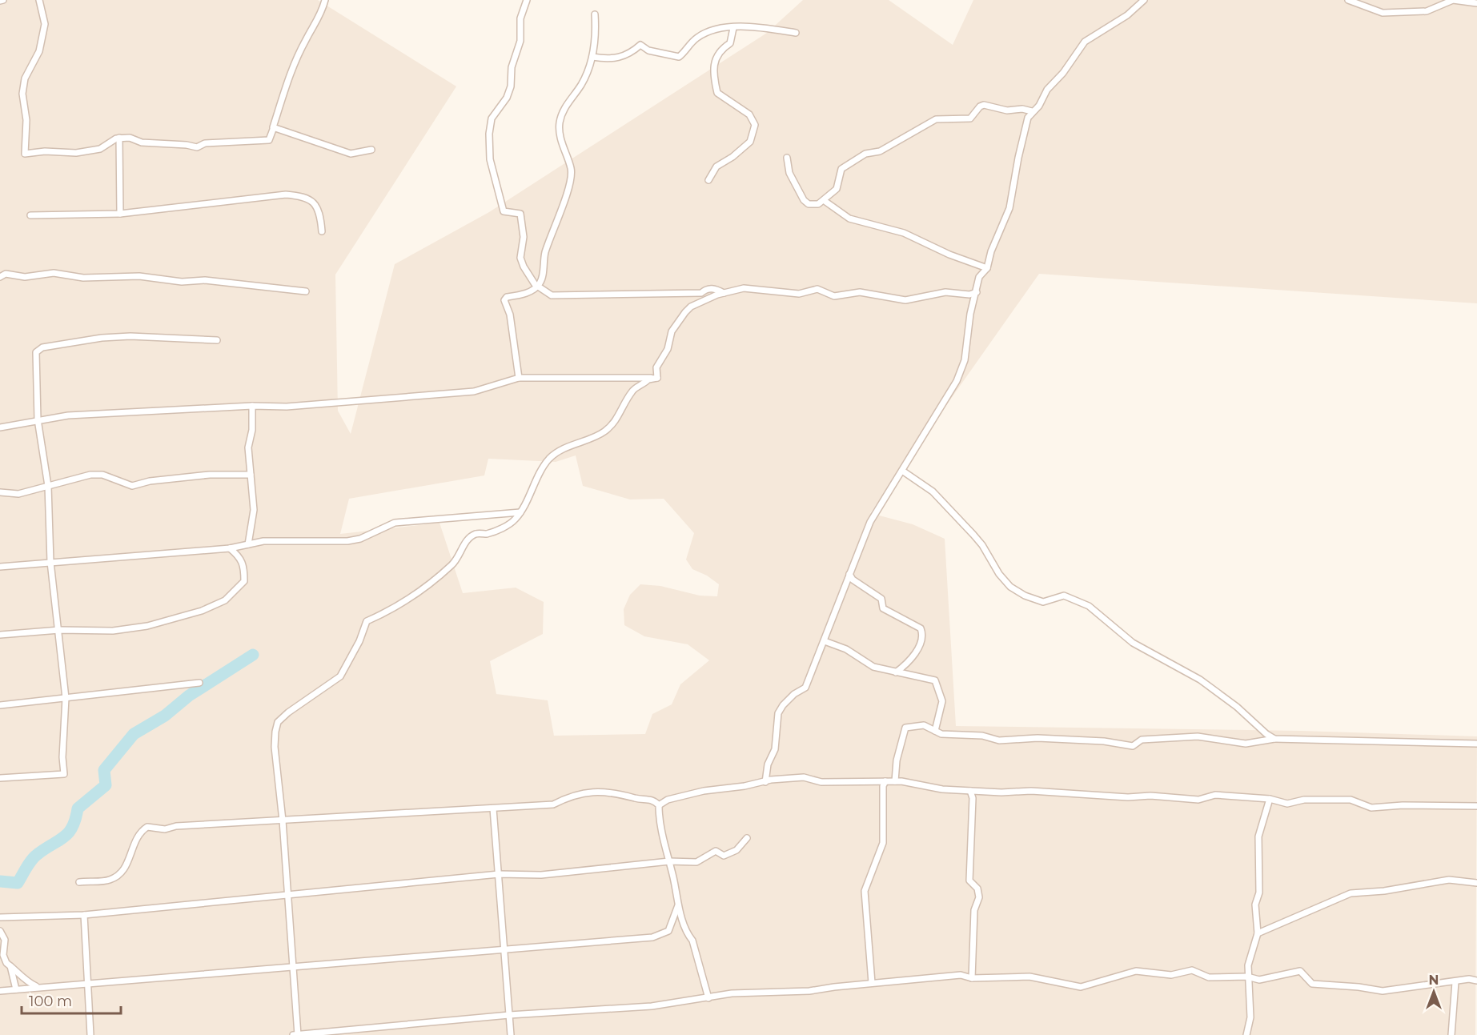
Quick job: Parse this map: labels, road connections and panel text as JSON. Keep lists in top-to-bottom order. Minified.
{"scale_bar":"100 m","north":"top"}
